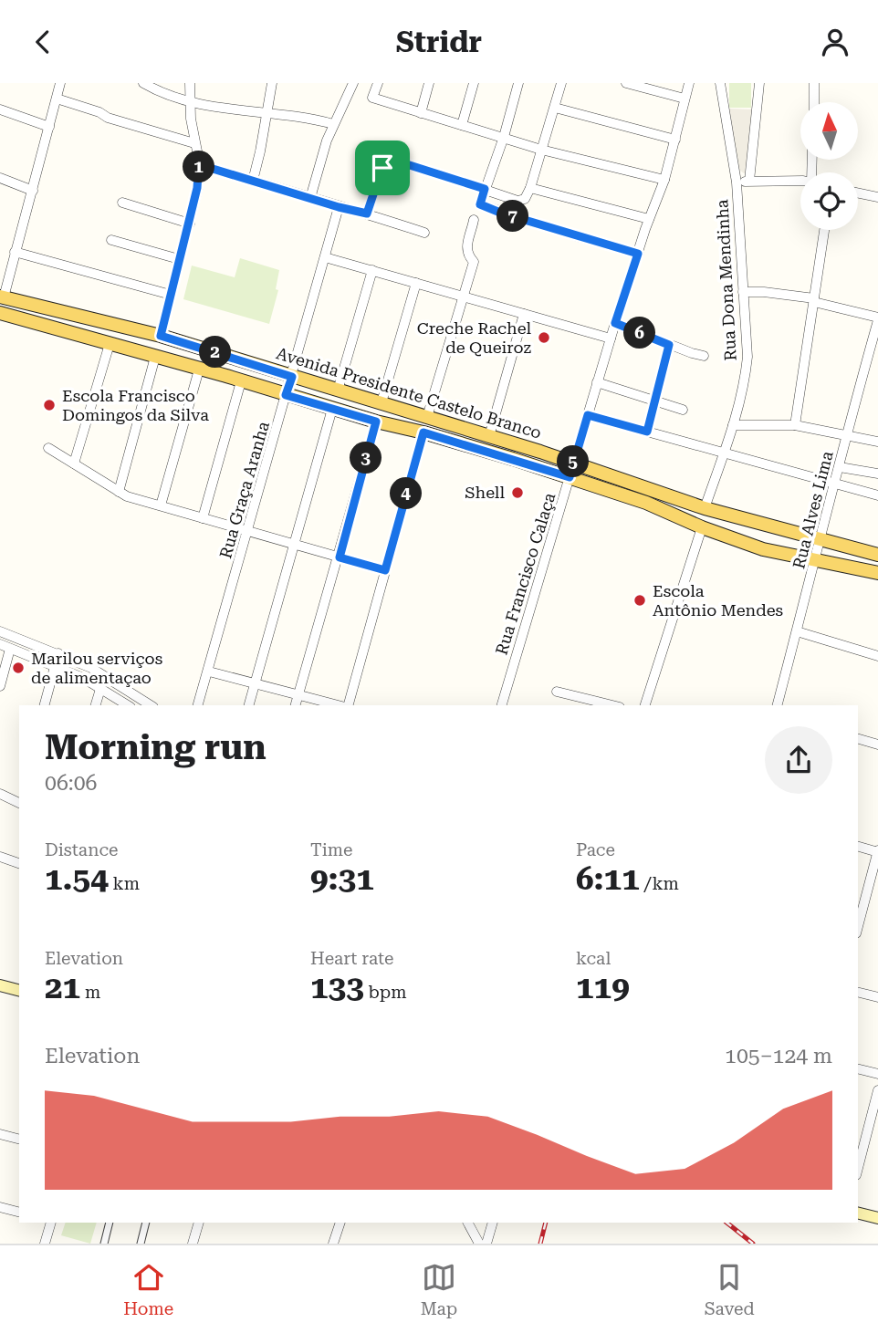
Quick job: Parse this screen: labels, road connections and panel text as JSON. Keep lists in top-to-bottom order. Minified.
{"streets":{"main road":["Avenida Presidente Castelo Branco"],"street":["Rua Dona Mendinha","Rua Graça Aranha","Rua Alves Lima","Rua Francisco Calaça"]},"crossings":[["Rua Dona Mendinha","Avenida Presidente Castelo Branco"],["Avenida Presidente Castelo Branco","Rua Graça Aranha"],["Avenida Presidente Castelo Branco","Rua Alves Lima"],["Avenida Presidente Castelo Branco","Rua Francisco Calaça"]],"places":["Creche Rachel de Queiroz","Escola Francisco Domingos da Silva","Shell","Escola Antônio Mendes","Marilou serviços de alimentaçao"],"north":"top","page":{"header":"Stridr","pins":["1","7","6","2","3","5","4"],"heading":["Morning run","06:06"],"stats":[["Distance","1.54 km"],["Time","9:31"],["Pace","6:11 /km"],["Elevation","21 m"],["Heart rate","133 bpm"],["kcal","119"]],"chart":["Elevation","105–124 m"],"tabs":["Home","Map","Saved"]}}
